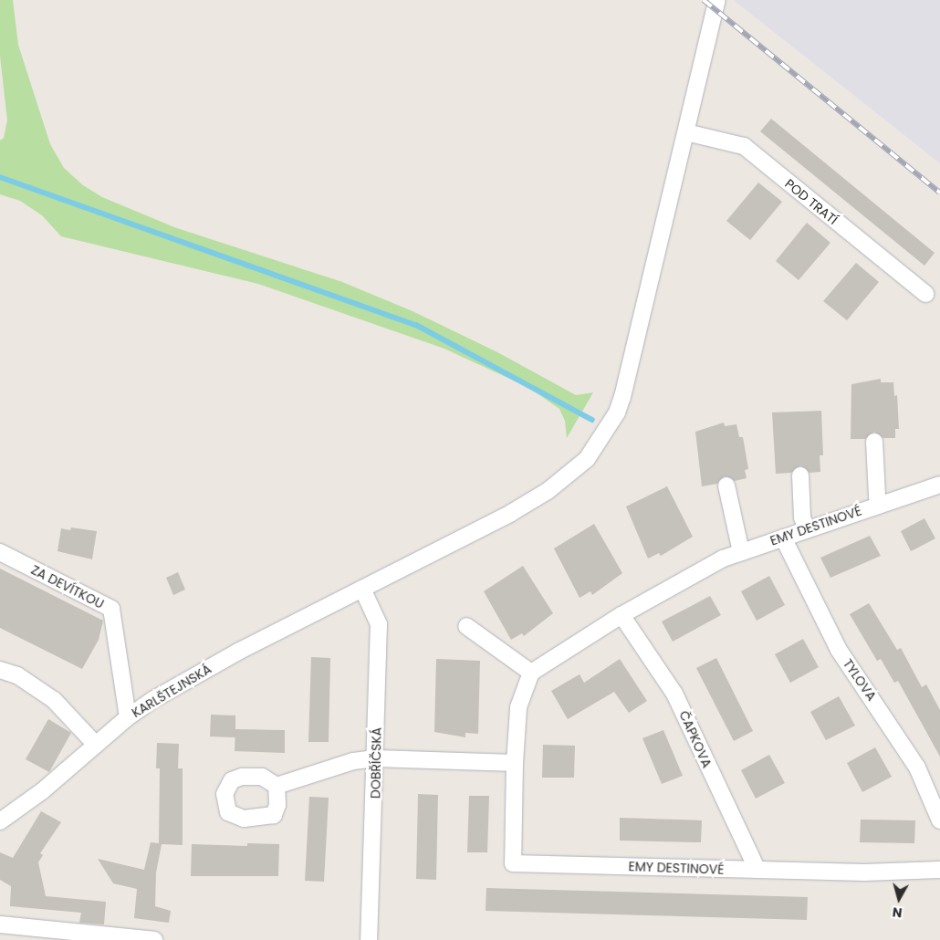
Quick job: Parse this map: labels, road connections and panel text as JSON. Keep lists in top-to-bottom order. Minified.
{"streets":{"street":["POD TRATÍ","EMY DESTINOVÉ","ZA DEVÍTKOU","TYLOVA","KARLŠTEJNSKÁ","ČAPKOVA","DOBŘÍČSKÁ"]},"crossings":[["POD TRATÍ","KARLŠTEJNSKÁ"],["EMY DESTINOVÉ","TYLOVA"],["EMY DESTINOVÉ","ČAPKOVA"],["ZA DEVÍTKOU","KARLŠTEJNSKÁ"],["KARLŠTEJNSKÁ","DOBŘÍČSKÁ"]],"north":"bottom"}
